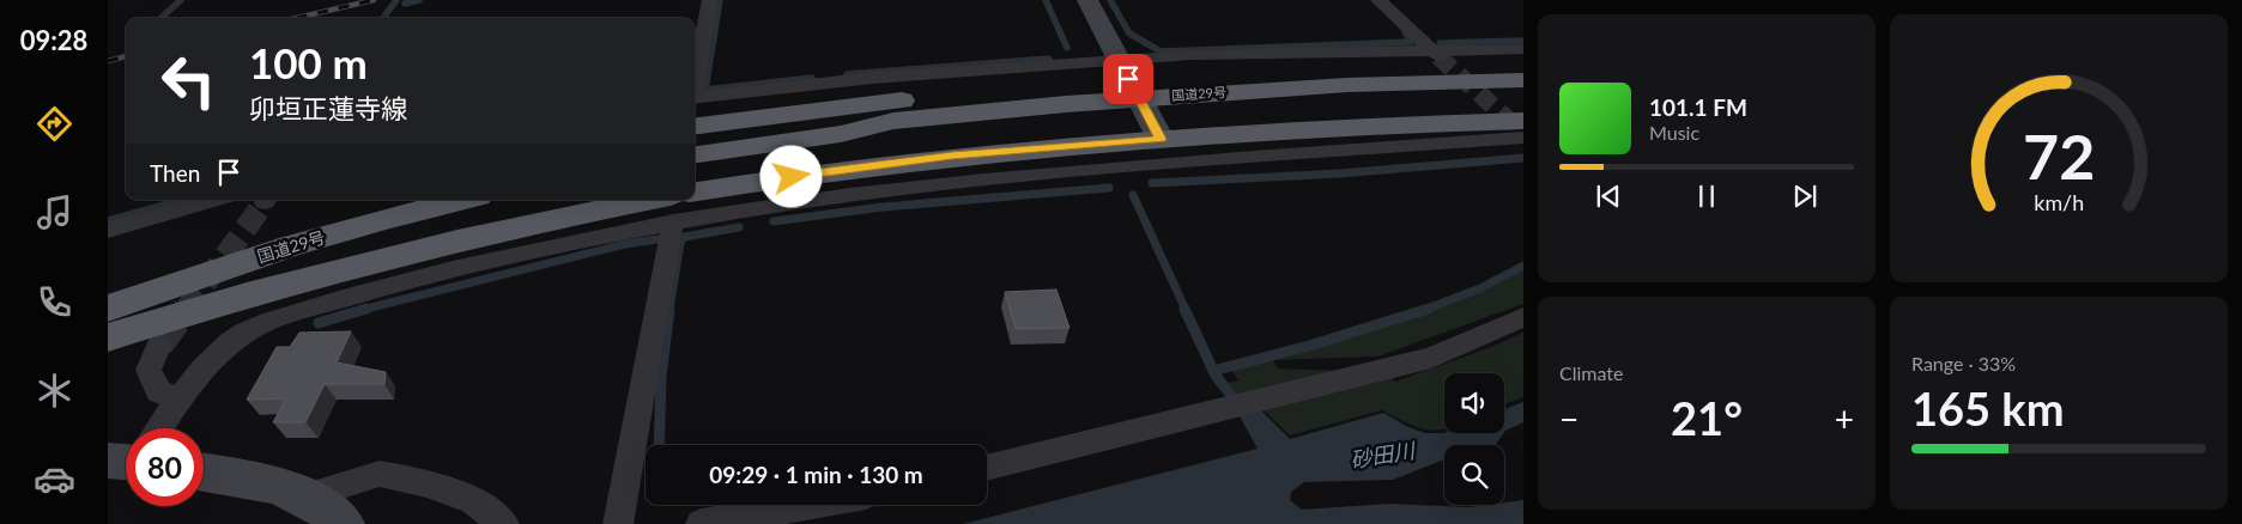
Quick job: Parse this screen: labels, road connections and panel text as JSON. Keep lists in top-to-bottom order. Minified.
{"streets":{"highway":["国道29号"]},"water":["砂田川"],"page":{"tabs":"09:28","turn":["100 m","卯垣正蓮寺線"],"song":["101.1 FM","Music"],"then":"Then","tile":["Climate",["Range · 33%","165 km"]],"heat":["−","21°","+"],"limit":"80","trip":"09:29 · 1 min · 130 m","gauge":["72","km/h"]}}
